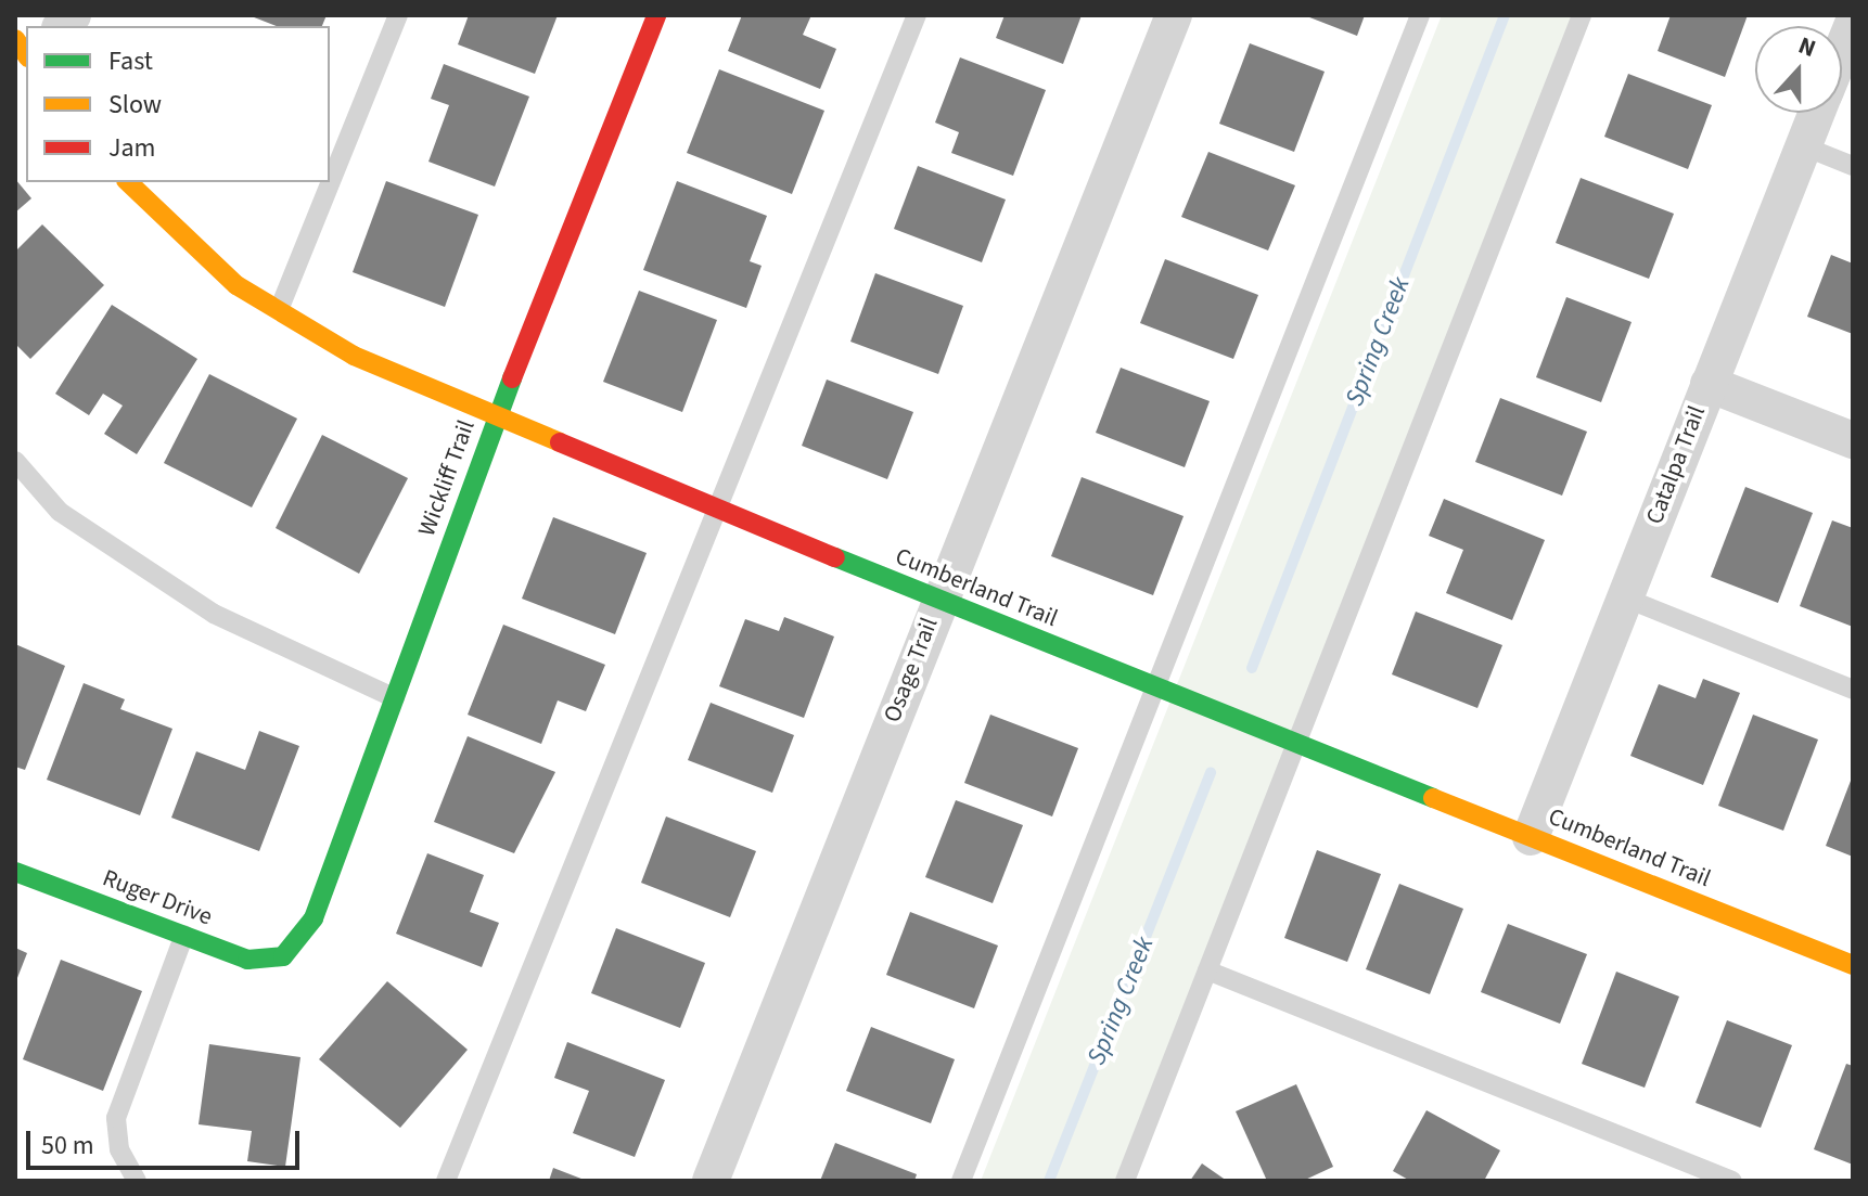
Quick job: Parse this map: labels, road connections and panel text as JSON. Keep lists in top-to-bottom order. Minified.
{"streets":{"street":["Catalpa Trail","Wickliff Trail","Cumberland Trail","Osage Trail","Ruger Drive"]},"crossings":[["Catalpa Trail","Cumberland Trail"],["Wickliff Trail","Cumberland Trail"],["Wickliff Trail","Ruger Drive"],["Cumberland Trail","Osage Trail"]],"water":["Spring Creek"],"legend":["Fast","Slow","Jam"],"scale_bar":"50 m","north":"top"}
